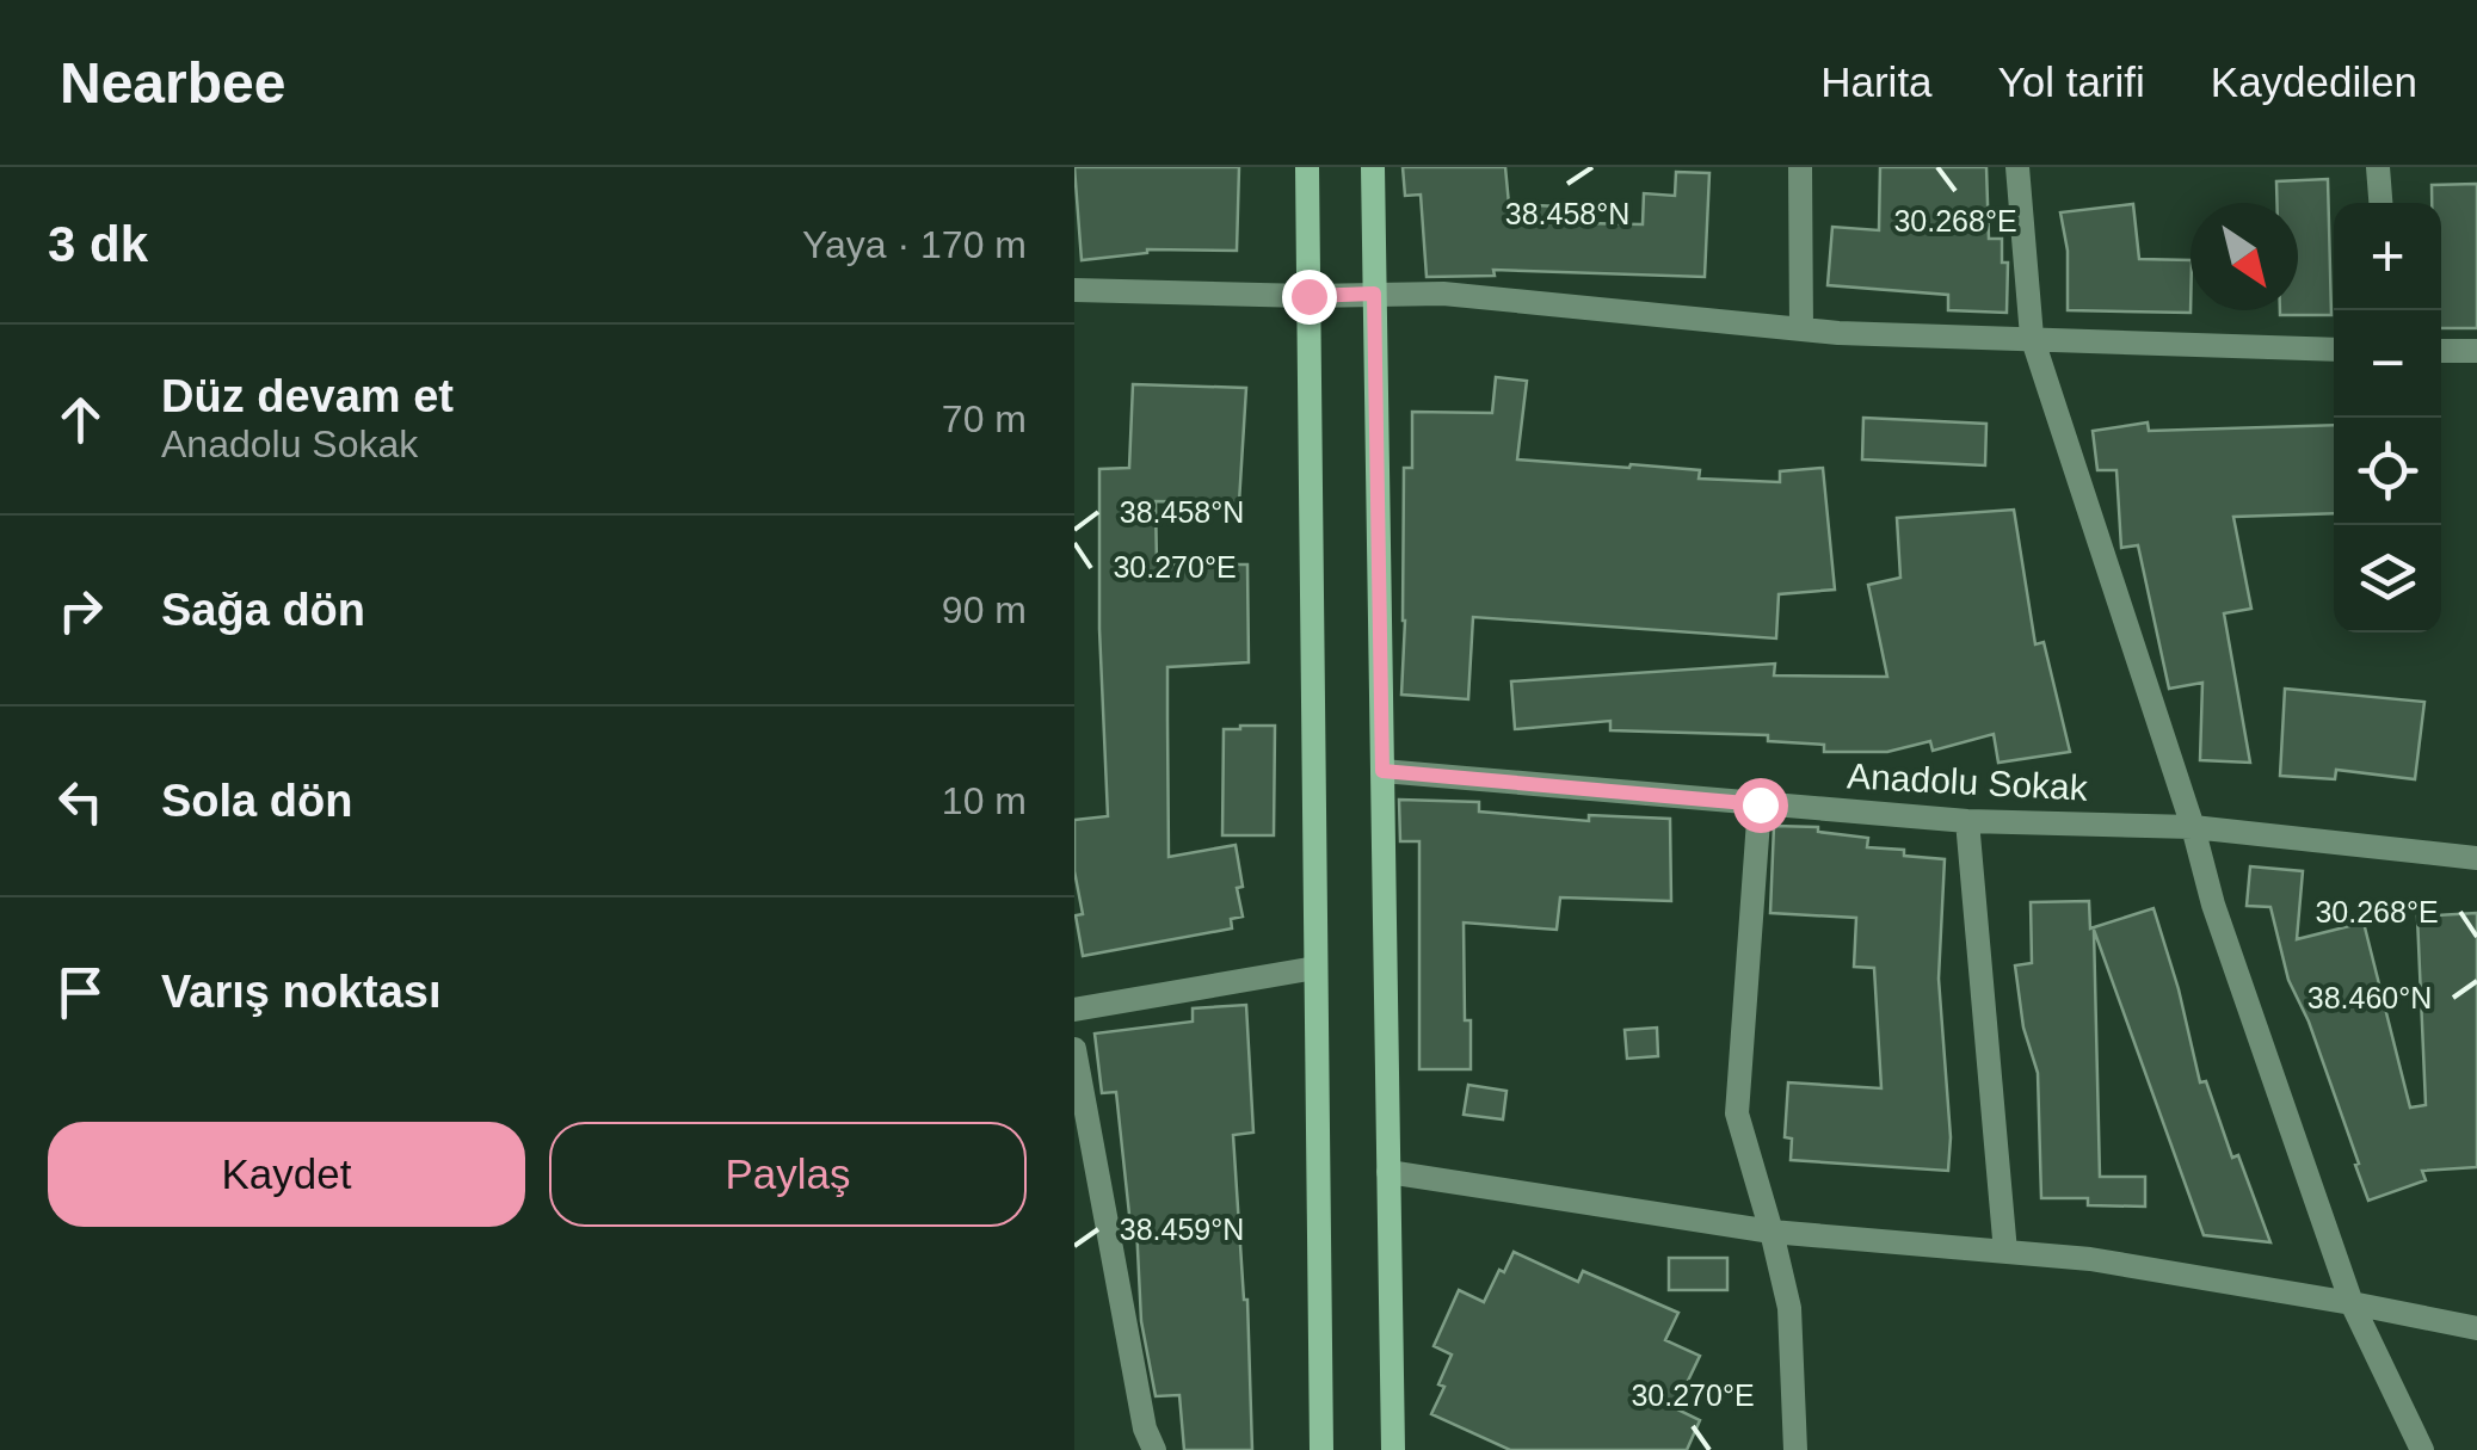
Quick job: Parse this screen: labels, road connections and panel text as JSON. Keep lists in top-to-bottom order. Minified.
{"streets":{"street":["Anadolu Sokak"]},"north":"bottom right","page":{"header":"Nearbee","nav":["Harita","Yol tarifi","Kaydedilen"],"heading":["3 dk","Yaya · 170 m"],"map_buttons":["+","−"],"list":[["Düz devam et","Anadolu Sokak","70 m"],["Sağa dön","90 m"],["Sola dön","10 m"],"Varış noktası"],"buttons":["Kaydet","Paylaş"]},"coordinates":["38.458°N","30.268°E","30.270°E","38.460°N","38.459°N"]}
